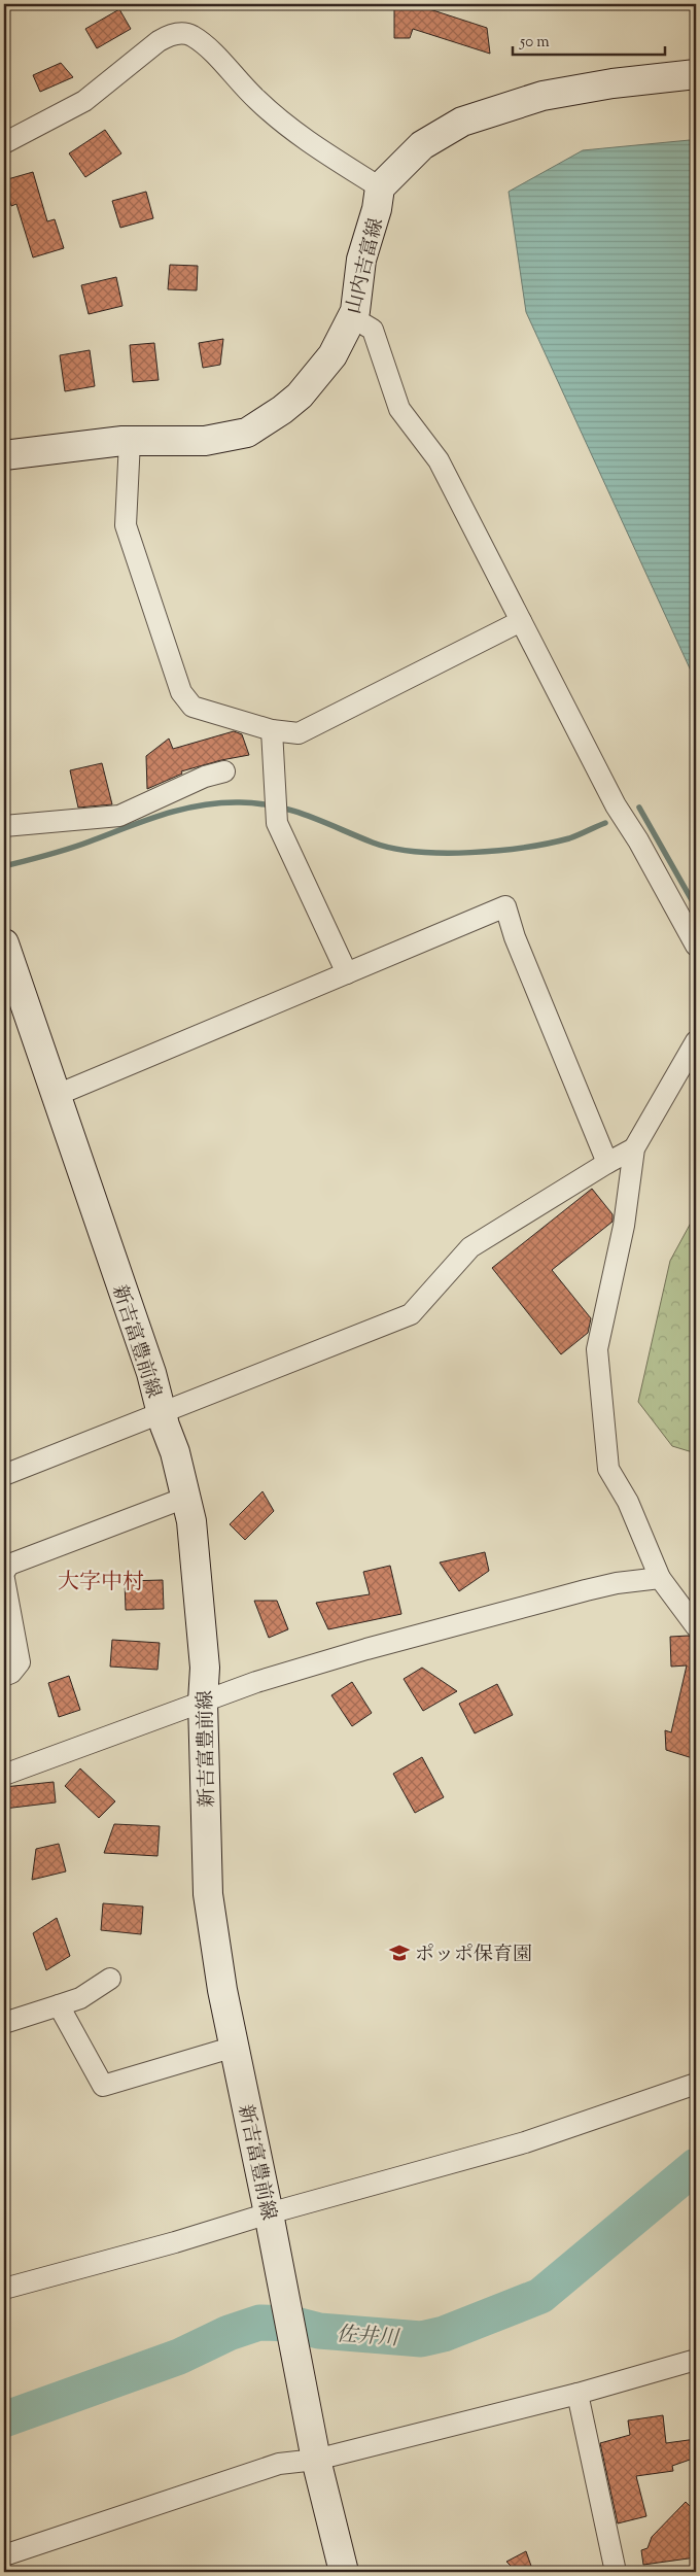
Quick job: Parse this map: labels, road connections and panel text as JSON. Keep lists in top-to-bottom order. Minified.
{"streets":{"main road":["山内吉富線","新吉富豊前線"]},"districts":["大字中村"],"water":["佐井川"],"places":{"school or university":["ポッポ保育園"]},"scale_bar":"50 m"}
